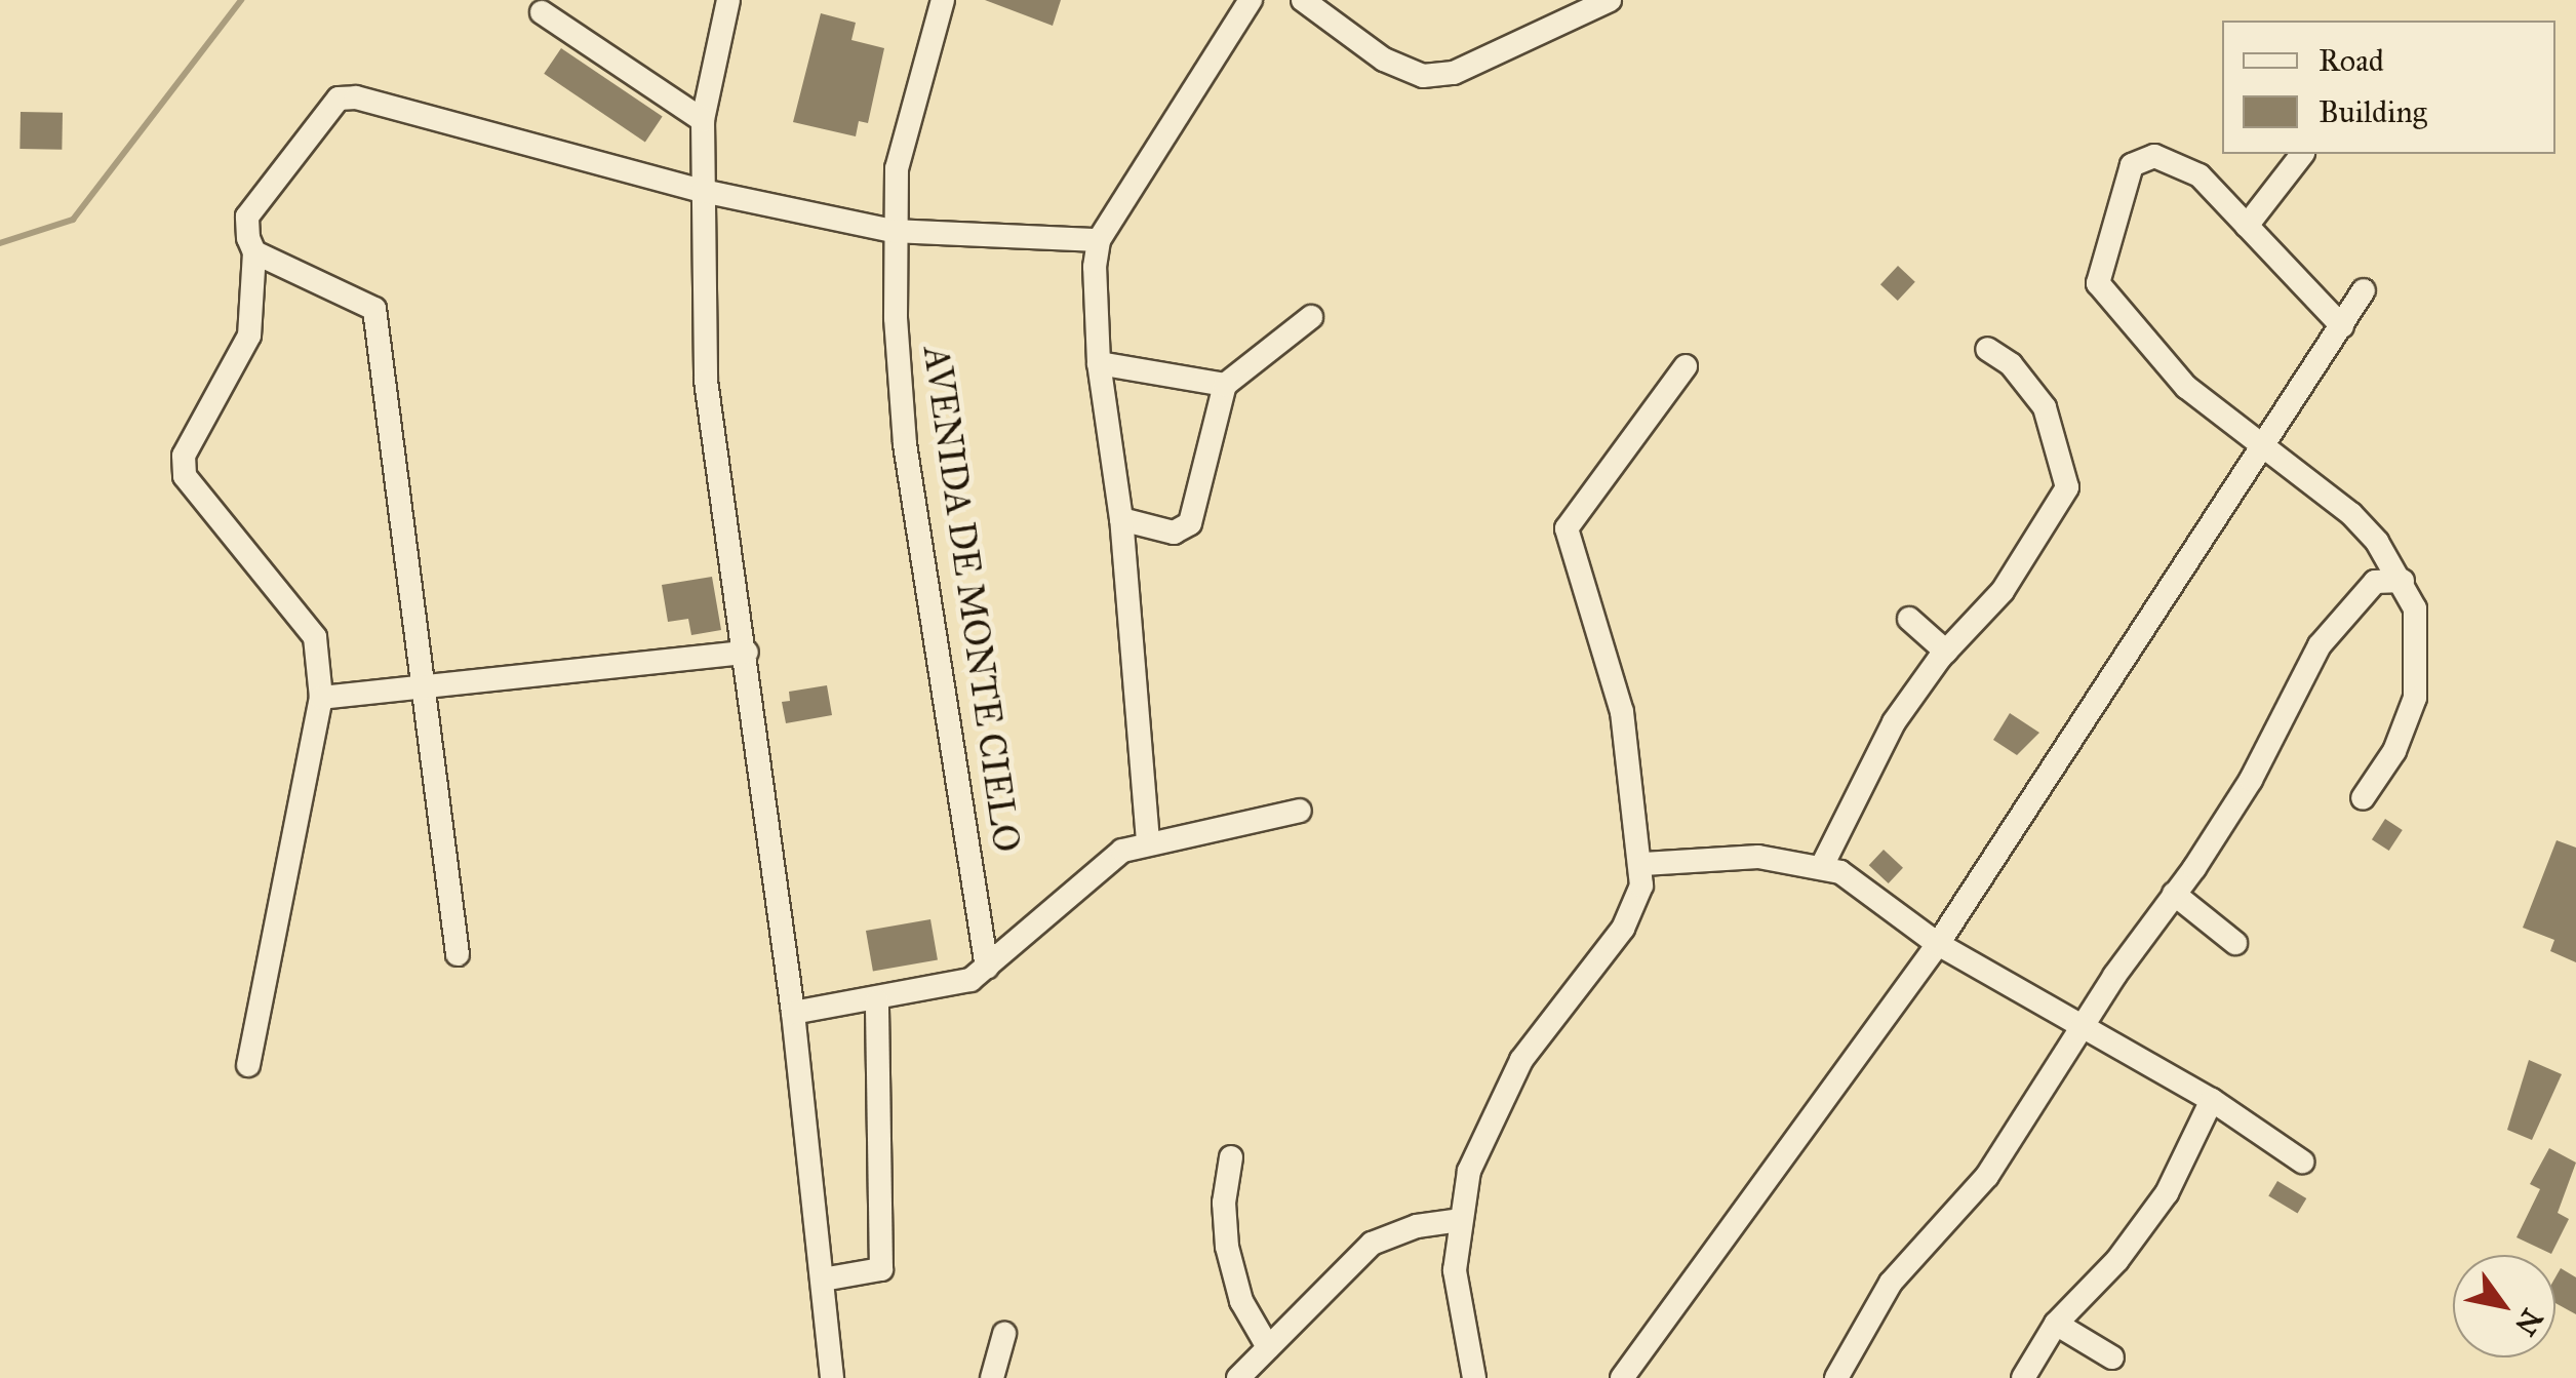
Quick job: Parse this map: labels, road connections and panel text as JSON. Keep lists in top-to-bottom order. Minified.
{"streets":{"street":["AVENIDA DE MONTE CIELO"]},"legend":["Road","Building"],"north":"bottom right"}
